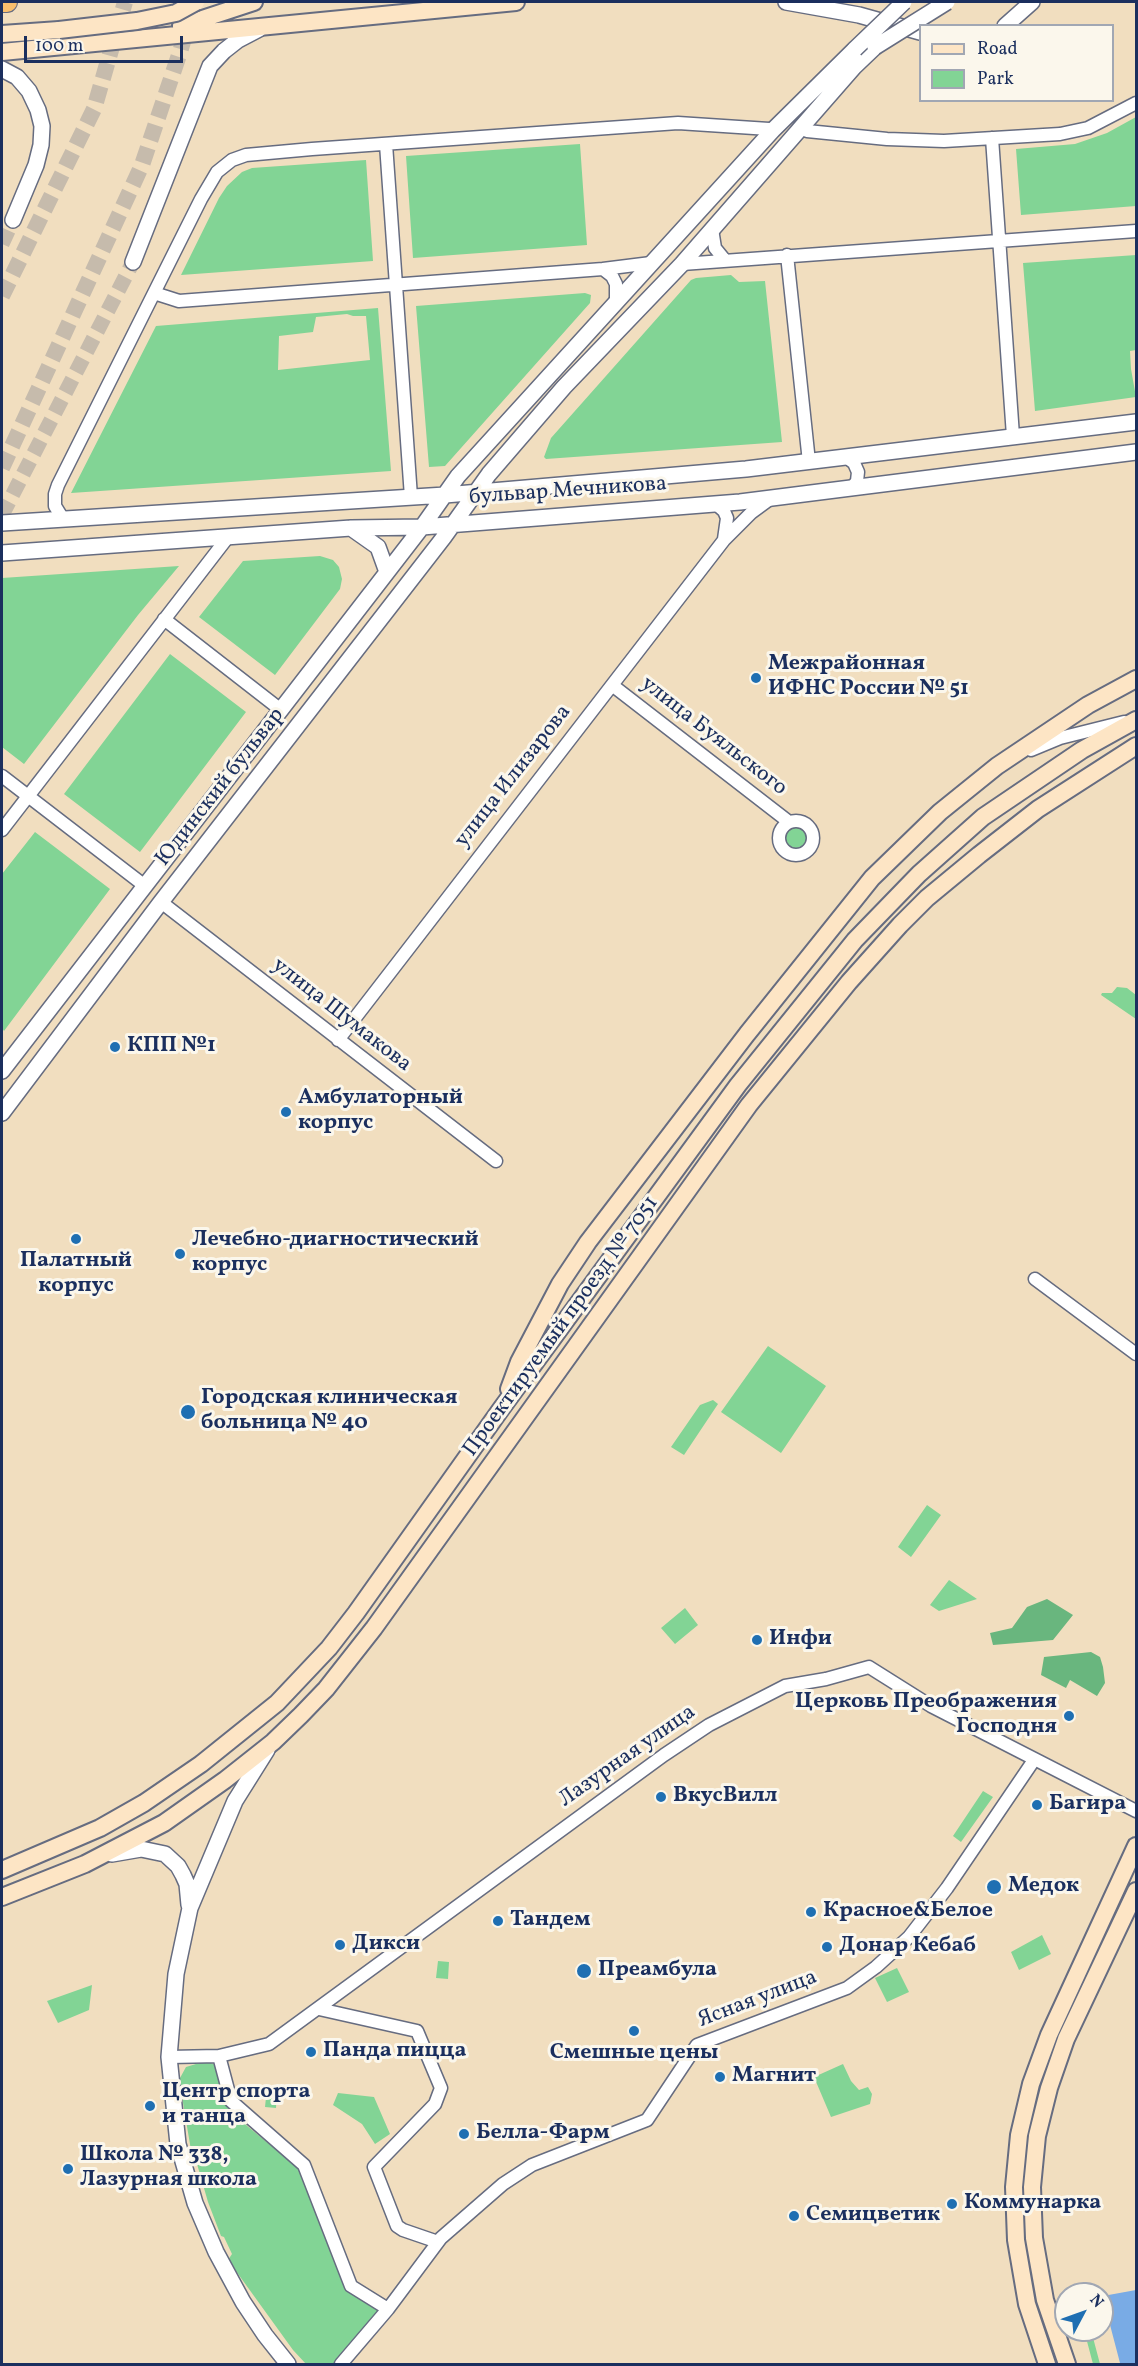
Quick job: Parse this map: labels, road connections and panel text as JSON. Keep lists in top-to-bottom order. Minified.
{"streets":{"main road":["Проектируемый проезд № 7051"],"street":["бульвар Мечникова","улица Буяльского","улица Илизарова","Юдинский бульвар","улица Шумакова","Лазурная улица","Ясная улица"]},"crossings":[["бульвар Мечникова","улица Илизарова"],["бульвар Мечникова","Юдинский бульвар"],["улица Буяльского","улица Илизарова"],["улица Илизарова","улица Шумакова"],["Юдинский бульвар","улица Шумакова"],["Лазурная улица","Ясная улица"]],"places":["Межрайонная ИФНС России № 51","КПП №1","Амбулаторный корпус","Палатный корпус","Лечебно-диагностический корпус","Городская клиническая больница № 40","Инфи","Церковь Преображения Господня","ВкусВилл","Багира","Медок","Красное&Белое","Тандем","Дикси","Донар Кебаб","Преамбула","Смешные цены","Панда пицца","Магнит","Центр спорта и танца","Белла-Фарм","Школа № 338, Лазурная школа","Коммунарка","Семицветик"],"legend":["Road","Park"],"scale_bar":"100 m","north":"top right"}
